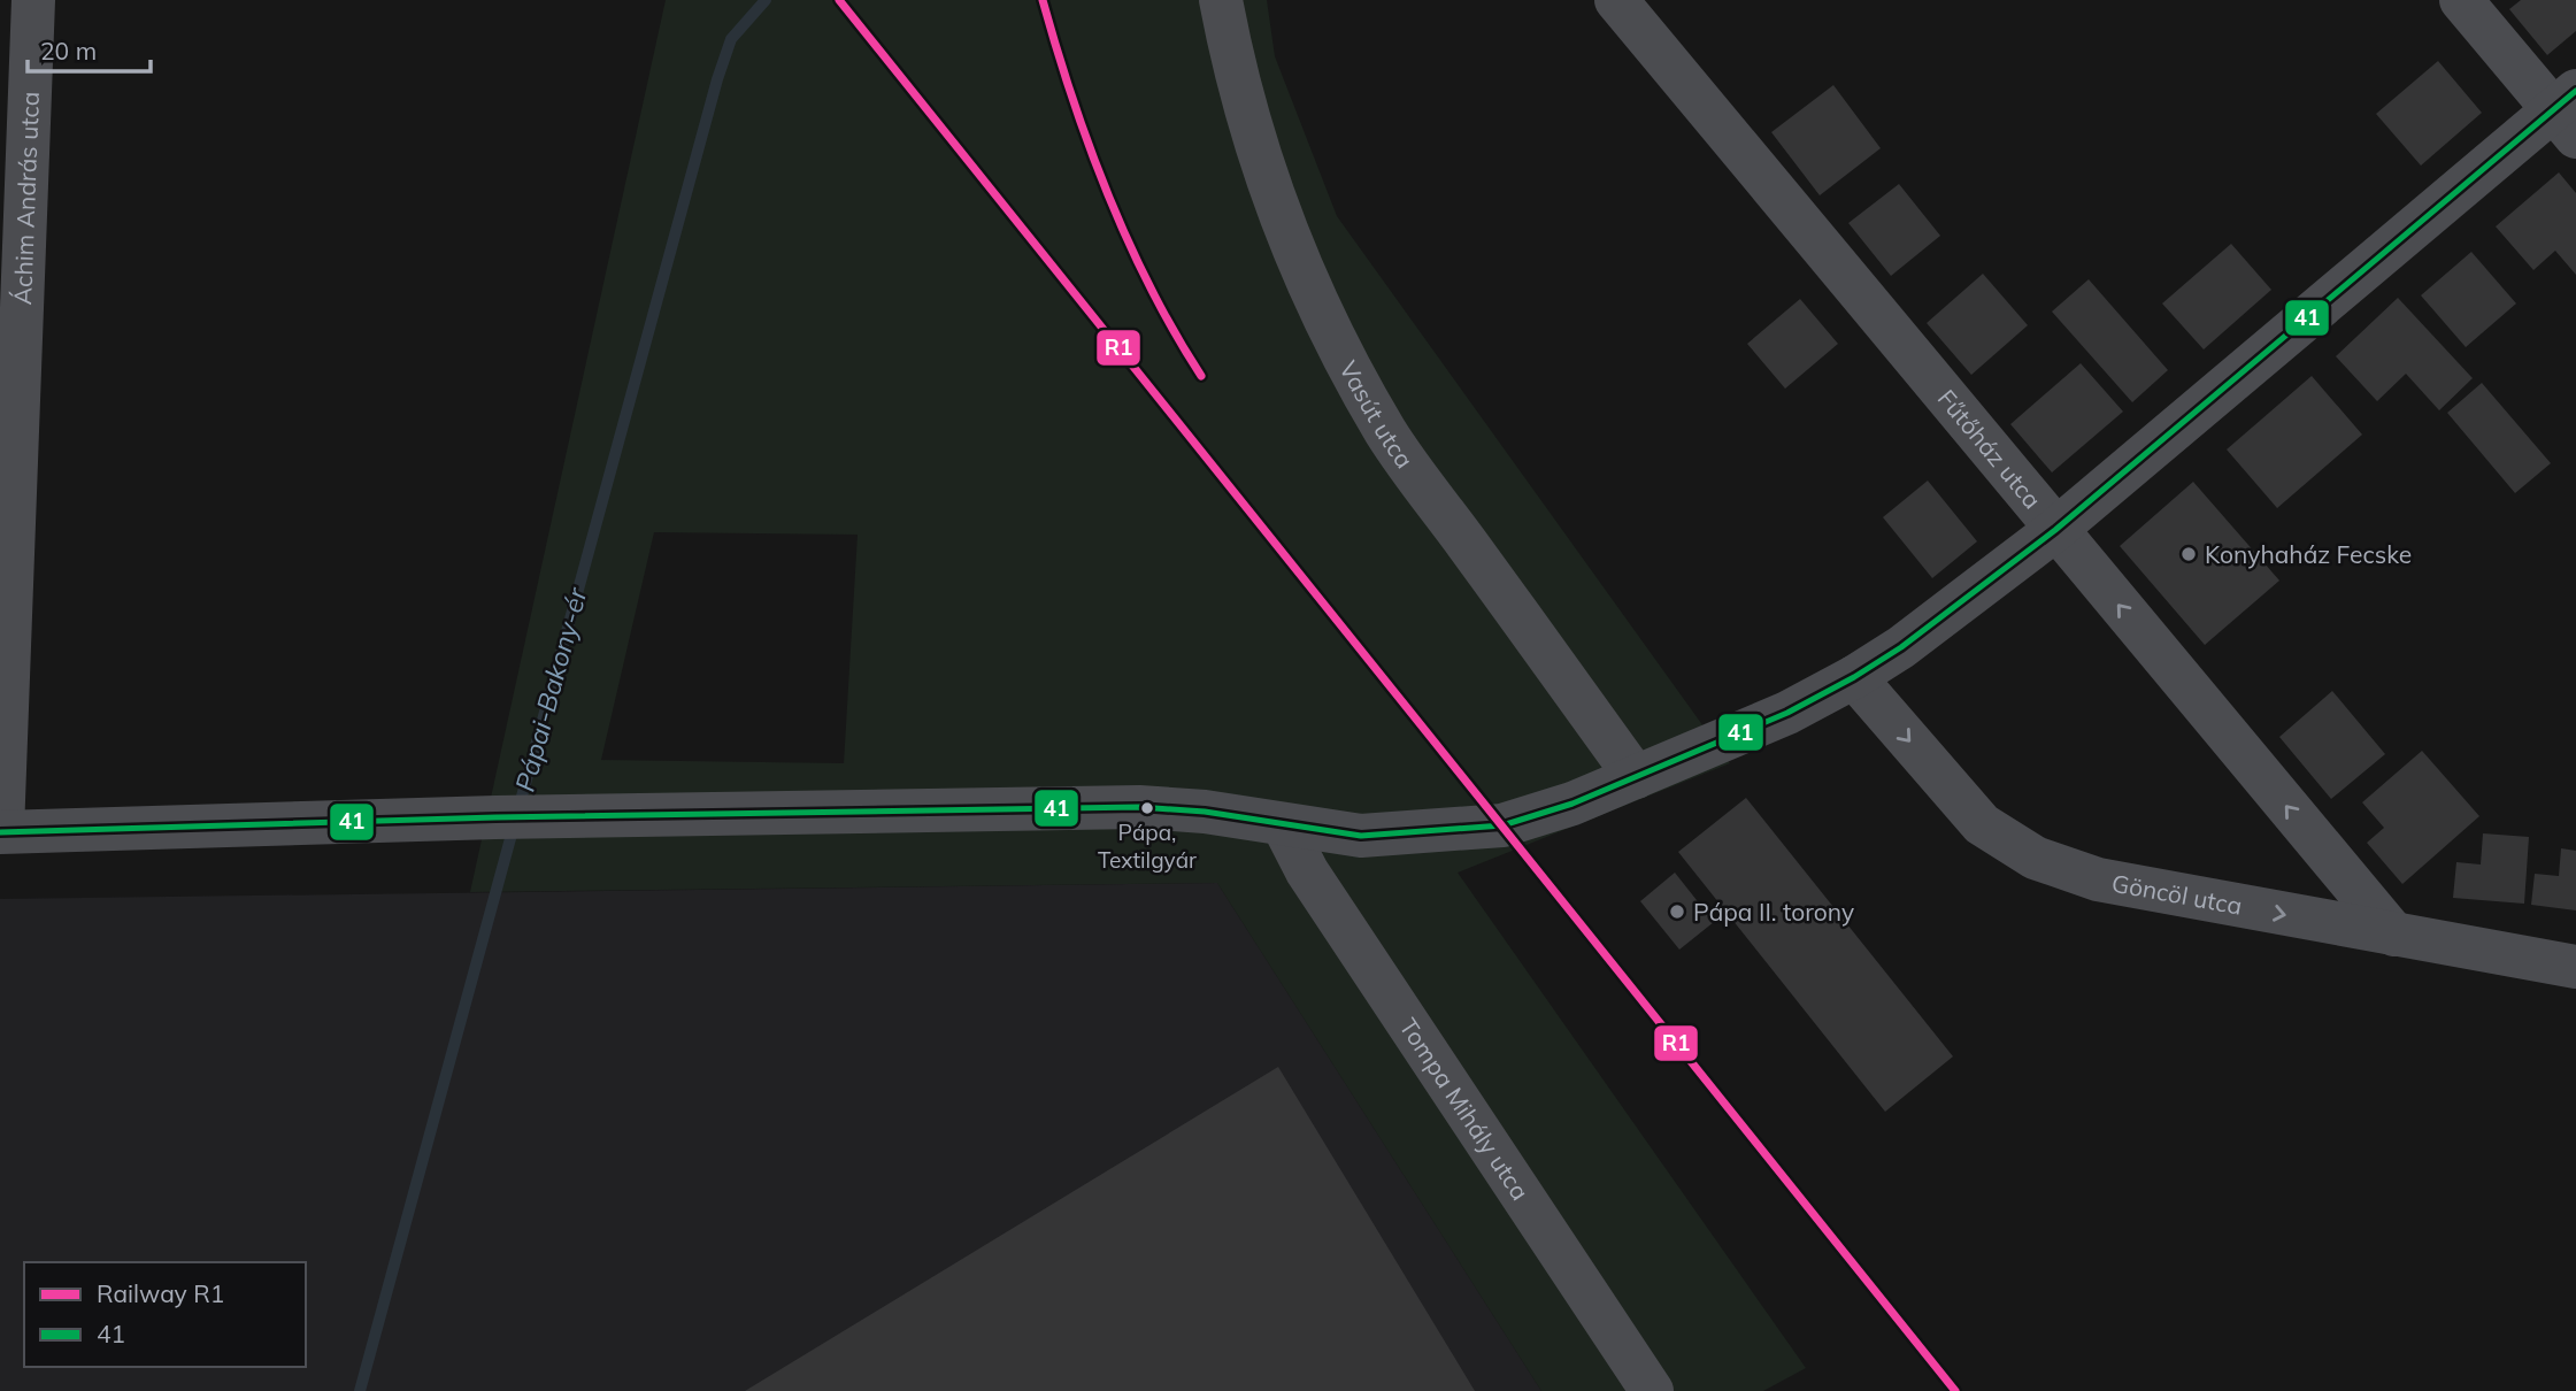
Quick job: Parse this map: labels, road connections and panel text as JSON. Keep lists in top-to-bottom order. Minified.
{"streets":{"street":["Áchim András utca","Vasút utca","Fűtőház utca","Göncöl utca","Tompa Mihály utca"]},"crossings":[["Fűtőház utca","Göncöl utca"]],"one_way":["Fűtőház utca","Göncöl utca"],"water":["Pápai-Bakony-ér"],"places":["Konyhaház Fecske","Pápa, Textilgyár","Pápa II. torony"],"lines":["rail line R1","transit line 41"],"legend":["Railway R1","41"],"scale_bar":"20 m"}
